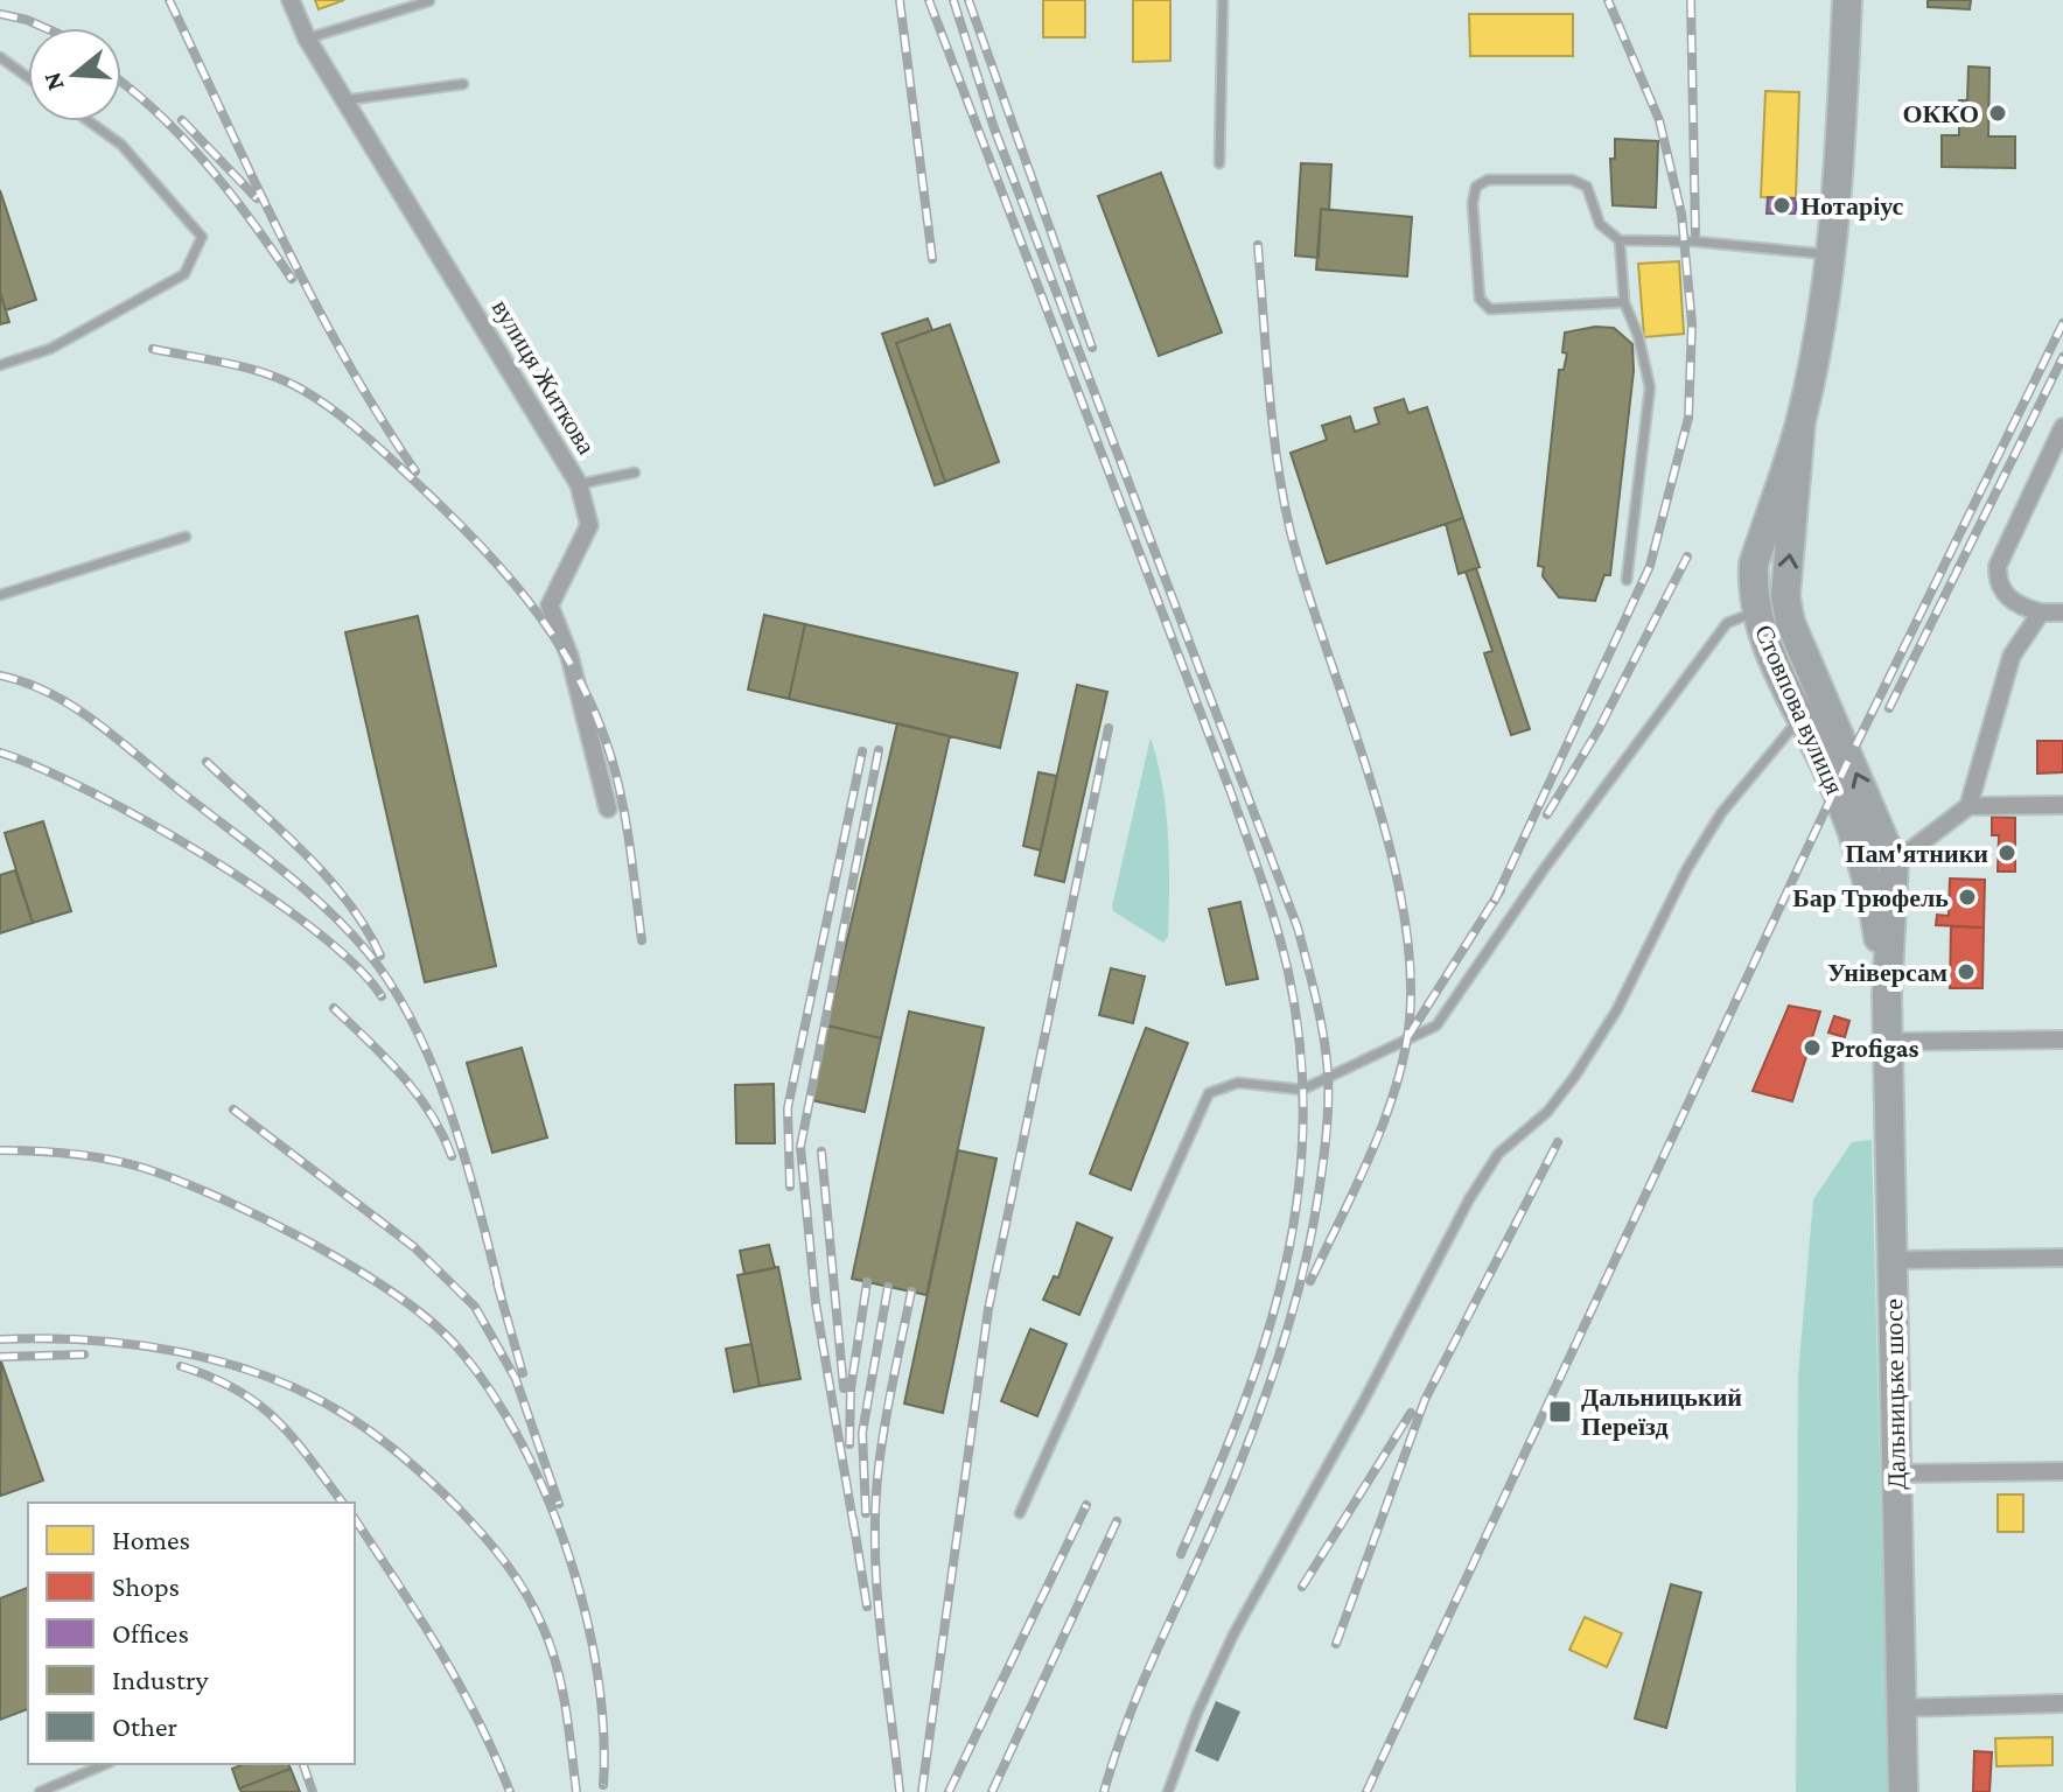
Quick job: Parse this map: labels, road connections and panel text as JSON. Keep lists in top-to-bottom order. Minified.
{"streets":{"main road":["Стовпова вулиця","Дальницьке шосе"],"street":["вулиця Житкова"]},"crossings":[["Стовпова вулиця","Дальницьке шосе"]],"places":{"other":["ОККО","Нотаріус","Пам'ятники","Бар Трюфель","Універсам","Profigas"],"transit":["Дальницький Переїзд"]},"legend":["Homes","Shops","Offices","Industry","Other"],"north":"left"}
